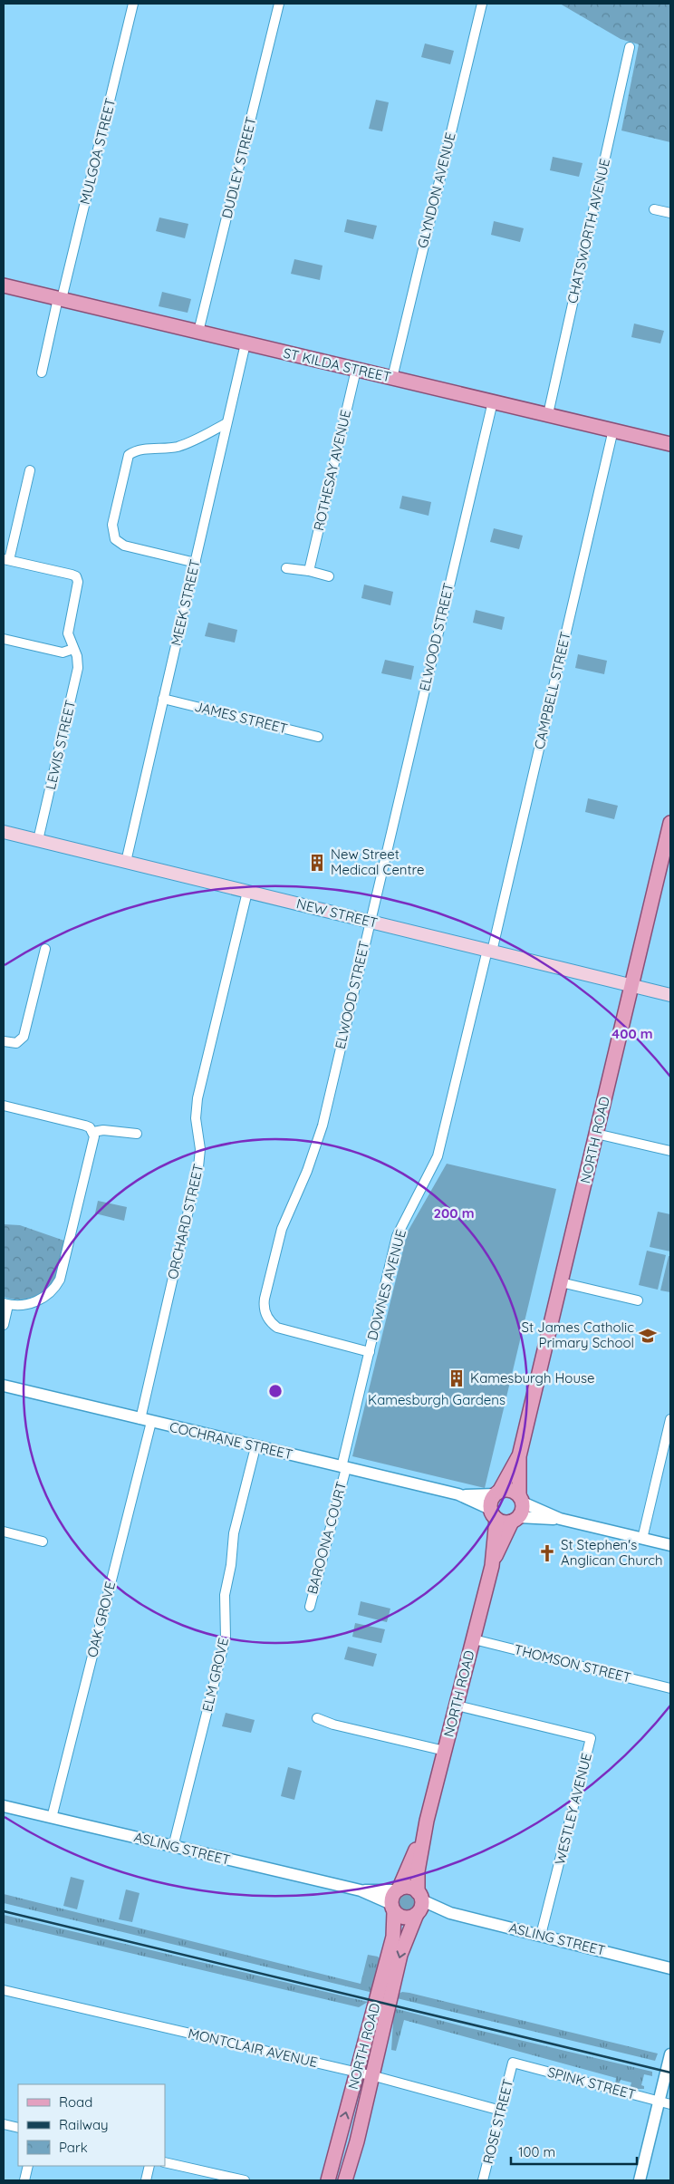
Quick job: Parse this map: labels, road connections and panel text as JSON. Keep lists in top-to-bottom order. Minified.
{"streets":{"main road":["ST KILDA STREET","NEW STREET","NORTH ROAD"],"street":["MULGOA STREET","DUDLEY STREET","GLYNDON AVENUE","CHATSWORTH AVENUE","ROTHESAY AVENUE","MEEK STREET","ELWOOD STREET","CAMPBELL STREET","JAMES STREET","LEWIS STREET","ORCHARD STREET","DOWNES AVENUE","COCHRANE STREET","BAROONA COURT","OAK GROVE","THOMSON STREET","ELM GROVE","WESTLEY AVENUE","ASLING STREET","MONTCLAIR AVENUE","SPINK STREET","ROSE STREET"]},"crossings":[["MULGOA STREET","ST KILDA STREET"],["DUDLEY STREET","ST KILDA STREET"],["GLYNDON AVENUE","ST KILDA STREET"],["CHATSWORTH AVENUE","ST KILDA STREET"],["ST KILDA STREET","ROTHESAY AVENUE"],["ST KILDA STREET","MEEK STREET"],["ST KILDA STREET","ELWOOD STREET"],["ST KILDA STREET","CAMPBELL STREET"],["MEEK STREET","JAMES STREET"],["MEEK STREET","NEW STREET"],["ELWOOD STREET","NEW STREET"],["ELWOOD STREET","DOWNES AVENUE"],["CAMPBELL STREET","NEW STREET"],["CAMPBELL STREET","DOWNES AVENUE"],["LEWIS STREET","NEW STREET"],["NEW STREET","NORTH ROAD"],["NEW STREET","ORCHARD STREET"],["NEW STREET","DOWNES AVENUE"],["NORTH ROAD","COCHRANE STREET"],["NORTH ROAD","THOMSON STREET"],["NORTH ROAD","WESTLEY AVENUE"],["NORTH ROAD","ASLING STREET"],["NORTH ROAD","MONTCLAIR AVENUE"],["ORCHARD STREET","COCHRANE STREET"],["ORCHARD STREET","OAK GROVE"],["DOWNES AVENUE","COCHRANE STREET"],["DOWNES AVENUE","BAROONA COURT"],["COCHRANE STREET","BAROONA COURT"],["COCHRANE STREET","OAK GROVE"],["COCHRANE STREET","ELM GROVE"],["OAK GROVE","ASLING STREET"],["ELM GROVE","ASLING STREET"],["WESTLEY AVENUE","ASLING STREET"],["MONTCLAIR AVENUE","ROSE STREET"],["SPINK STREET","ROSE STREET"]],"parks":["Kamesburgh Gardens"],"places":{"building":["New Street Medical Centre","Kamesburgh House"],"school or university":["St James Catholic Primary School"],"church":["St Stephen's Anglican Church"]},"legend":["Road","Railway","Park"],"scale_bar":"100 m","rings":["400 m","200 m"]}
